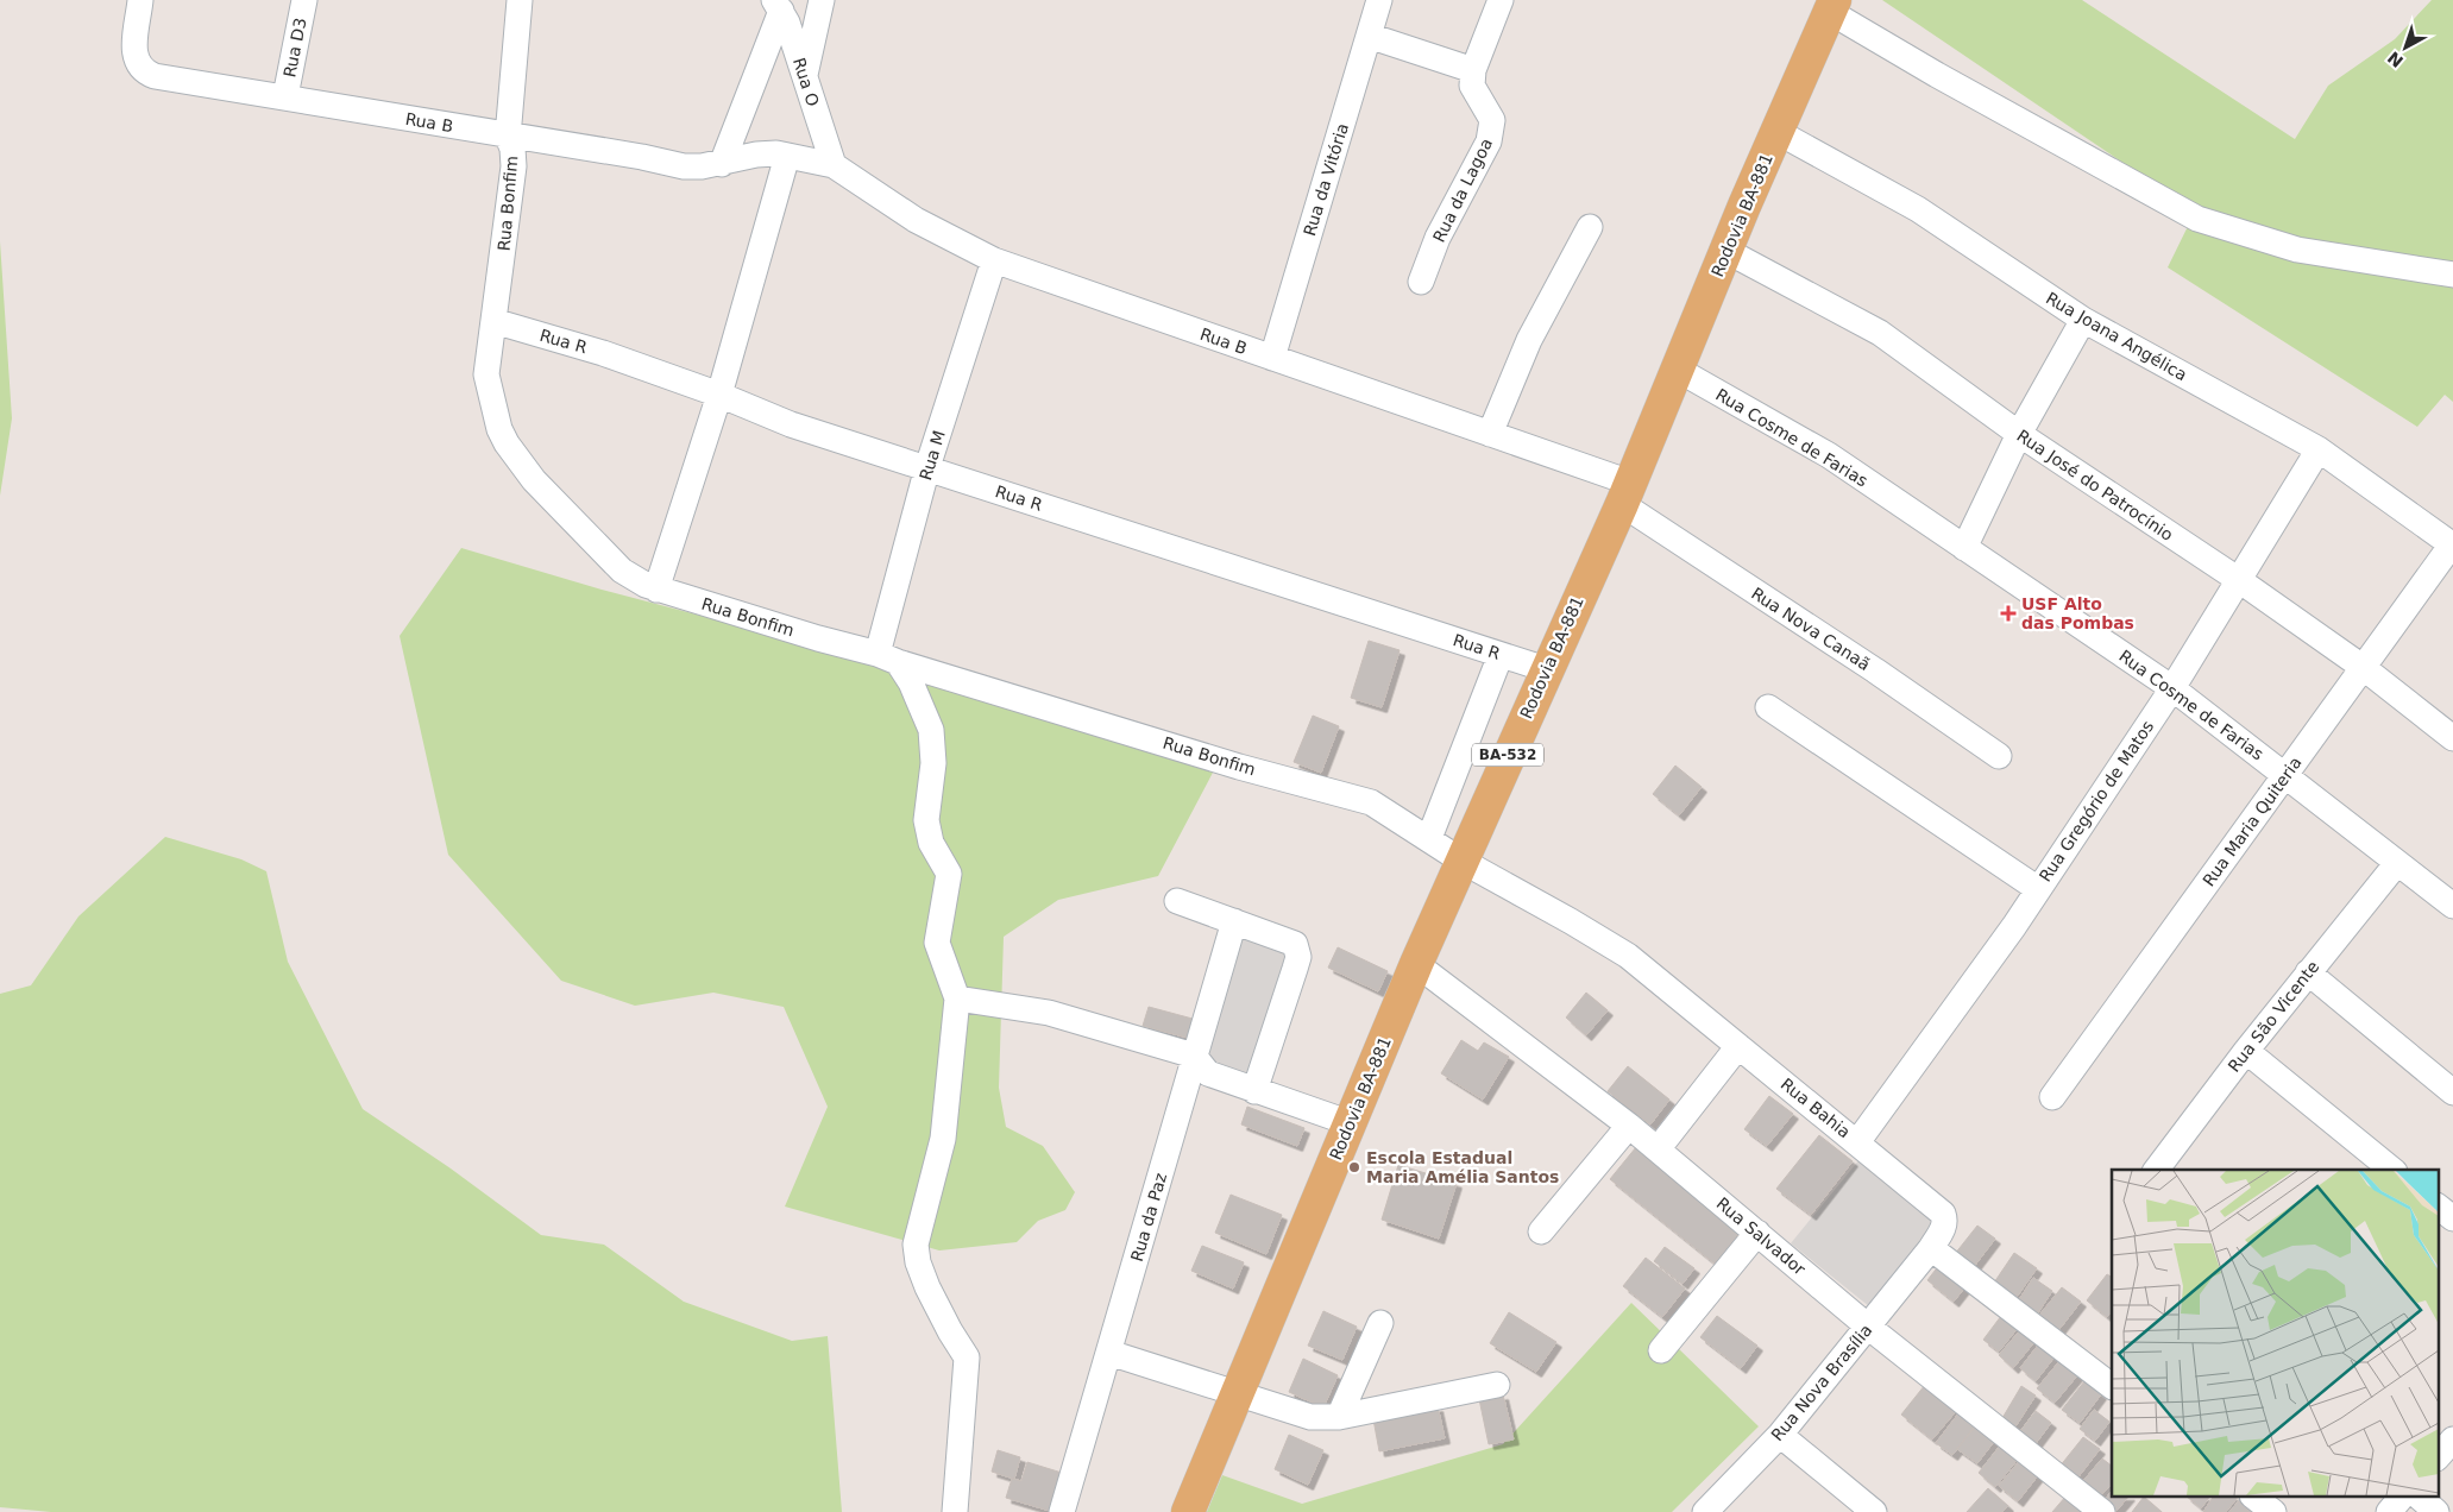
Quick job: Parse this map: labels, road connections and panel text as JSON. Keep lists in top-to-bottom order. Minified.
{"streets":{"main road":["Rodovia BA-881","BA-532"],"street":["Rua D3","Rua O","Rua B","Rua da Vitória","Rua da Lagoa","Rua Bonfim","Rua Joana Angélica","Rua R","Rua Cosme de Farias","Rua M","Rua José do Patrocínio","Rua Nova Canaã","Rua Gregório de Matos","Rua Maria Quiteria","Rua São Vicente","Rua Bahia","Rua da Paz","Rua Salvador","Rua Nova Brasília"]},"crossings":[["Rua D3","Rua B"],["Rua O","Rua B"],["Rua B","Rua da Vitória"],["Rua B","Rua Bonfim"],["Rua B","Rodovia BA-881"],["Rua B","Rua M"],["Rua B","Rua Nova Canaã"],["Rua Bonfim","Rodovia BA-881"],["Rua Bonfim","Rua R"],["Rua Bonfim","Rua M"],["Rua Bonfim","Rua Bahia"],["Rodovia BA-881","Rua Joana Angélica"],["Rodovia BA-881","Rua R"],["Rodovia BA-881","Rua Cosme de Farias"],["Rodovia BA-881","Rua José do Patrocínio"],["Rodovia BA-881","Rua Nova Canaã"],["Rodovia BA-881","Rua Bahia"],["Rodovia BA-881","Rua Salvador"],["Rua Joana Angélica","Rua Gregório de Matos"],["Rua Joana Angélica","Rua Maria Quiteria"],["Rua R","Rua M"],["Rua Cosme de Farias","Rua Gregório de Matos"],["Rua Cosme de Farias","Rua Maria Quiteria"],["Rua Cosme de Farias","Rua São Vicente"],["Rua José do Patrocínio","Rua Gregório de Matos"],["Rua José do Patrocínio","Rua Maria Quiteria"],["Rua Gregório de Matos","Rua Bahia"],["Rua Bahia","Rua Nova Brasília"],["Rua Salvador","Rua Nova Brasília"]],"places":{"health":["USF Alto das Pombas"],"other":["Escola Estadual Maria Amélia Santos"]},"north":"bottom left"}
